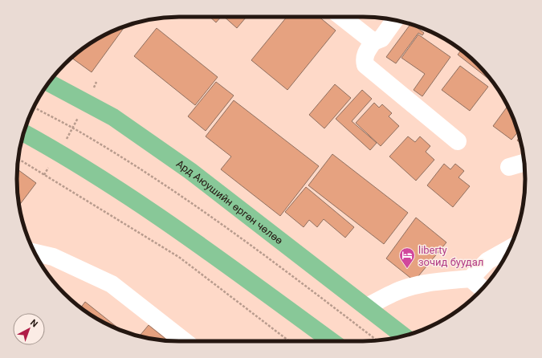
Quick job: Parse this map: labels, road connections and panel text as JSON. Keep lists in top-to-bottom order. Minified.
{"streets":{"main road":["Ард Аюушийн өргөн чөлөө"]},"places":{"hotel":["liberty зочид буудал"]},"north":"top right"}
